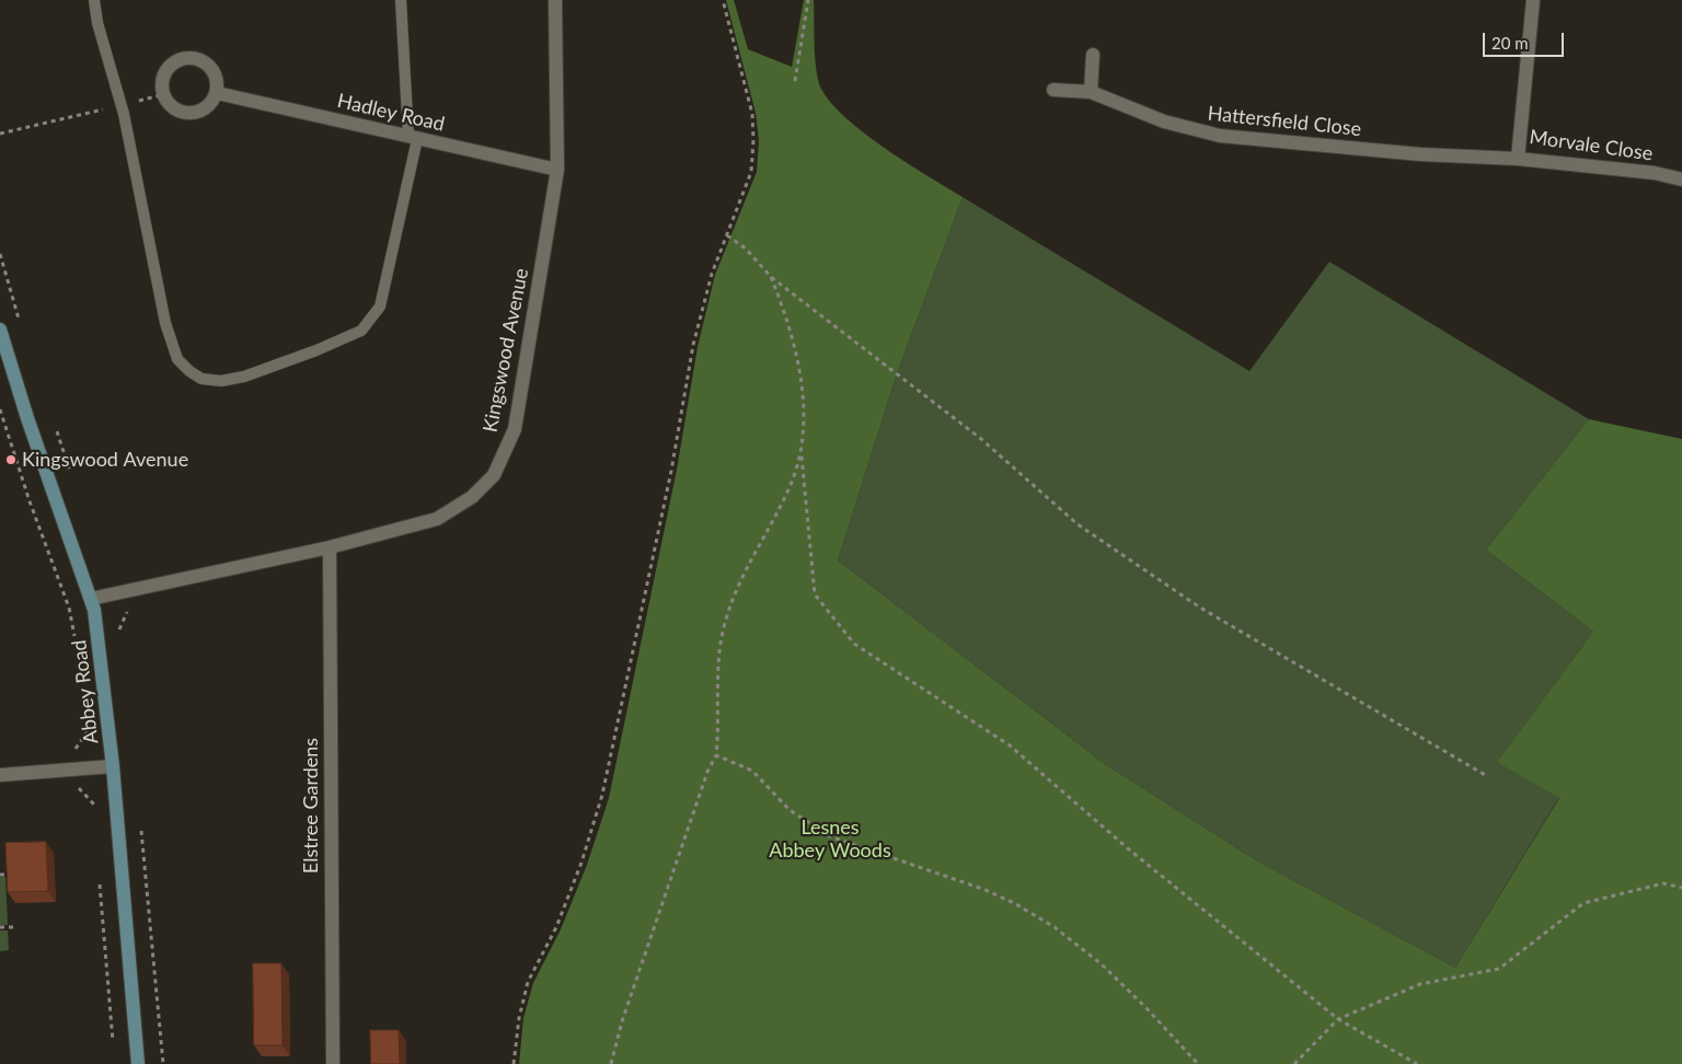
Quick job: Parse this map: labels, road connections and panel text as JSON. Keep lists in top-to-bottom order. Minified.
{"streets":{"main road":["Abbey Road"],"street":["Hadley Road","Hattersfield Close","Morvale Close","Kingswood Avenue","Elstree Gardens"]},"crossings":[["Hadley Road","Kingswood Avenue"],["Hattersfield Close","Morvale Close"],["Kingswood Avenue","Abbey Road"],["Kingswood Avenue","Elstree Gardens"]],"parks":["Lesnes Abbey Woods"],"places":["Kingswood Avenue"],"scale_bar":"20 m"}
